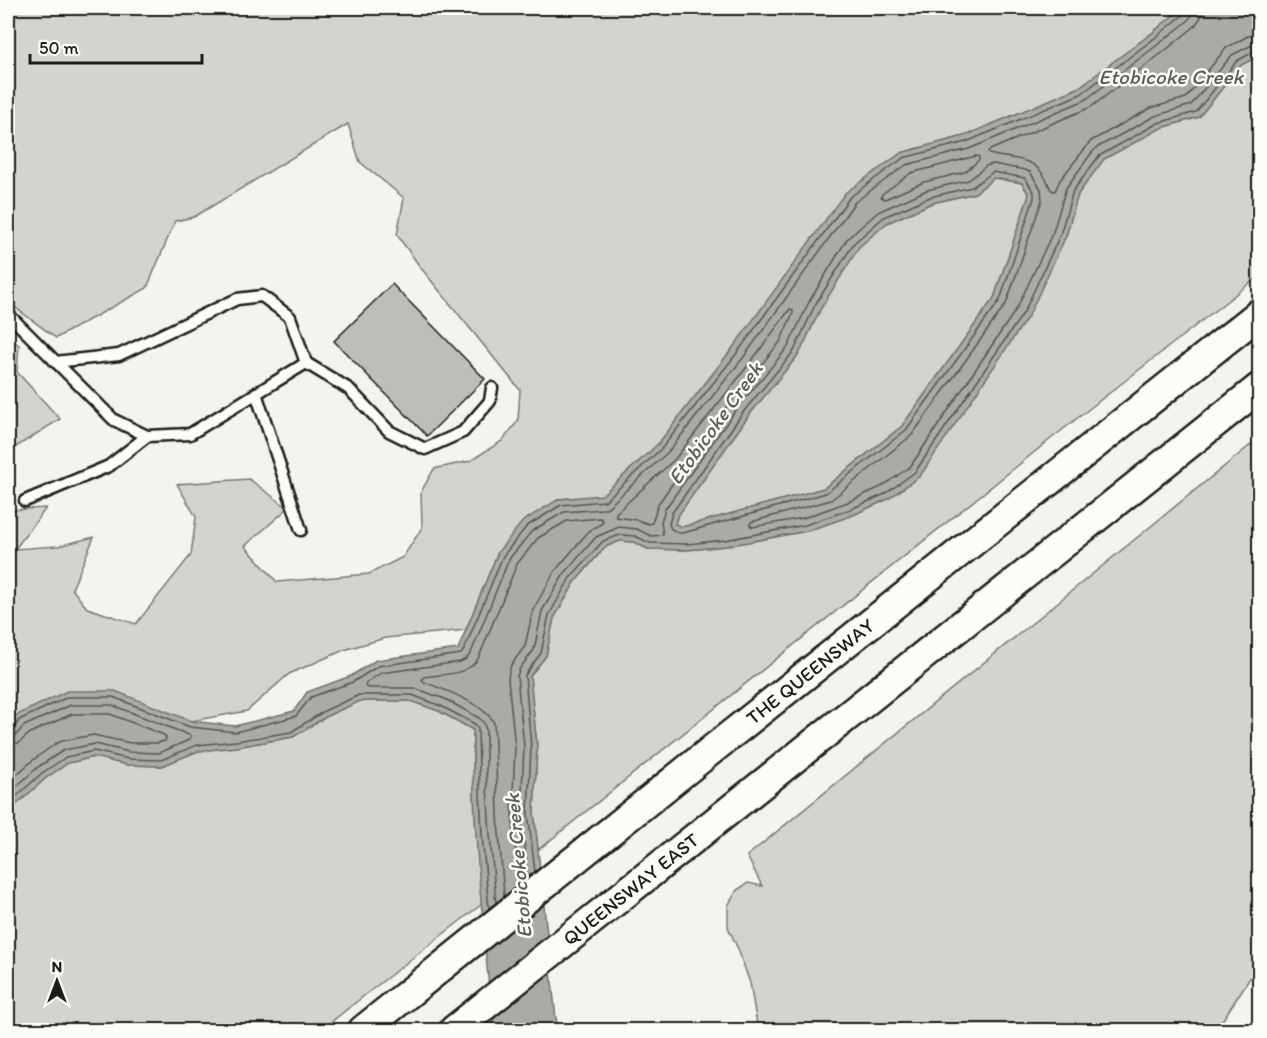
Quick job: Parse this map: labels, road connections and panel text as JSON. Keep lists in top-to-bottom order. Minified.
{"streets":{"main road":["THE QUEENSWAY","QUEENSWAY EAST"]},"water":["Etobicoke Creek"],"scale_bar":"50 m","north":"top"}
